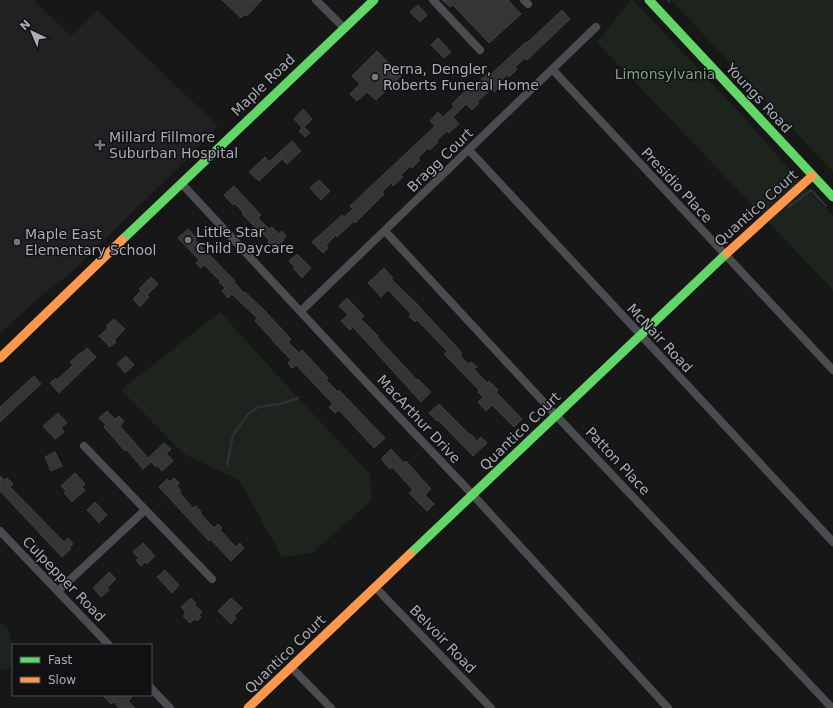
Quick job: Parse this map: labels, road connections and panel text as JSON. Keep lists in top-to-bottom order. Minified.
{"streets":{"street":["Maple Road","Youngs Road","Bragg Court","Presidio Place","Quantico Court","McNair Road","MacArthur Drive","Patton Place","Culpepper Road","Belvoir Road"]},"crossings":[["Maple Road","MacArthur Drive"],["Youngs Road","Quantico Court"],["Bragg Court","Presidio Place"],["Bragg Court","McNair Road"],["Bragg Court","MacArthur Drive"],["Bragg Court","Patton Place"],["Presidio Place","Quantico Court"],["Quantico Court","McNair Road"],["Quantico Court","MacArthur Drive"],["Quantico Court","Patton Place"],["Quantico Court","Belvoir Road"]],"parks":["Limonsylvania"],"places":{"other":["Perna, Dengler, Roberts Funeral Home","Little Star Child Daycare","Maple East Elementary School"],"health":["Millard Fillmore Suburban Hospital"]},"legend":["Fast","Slow"],"north":"top left"}
